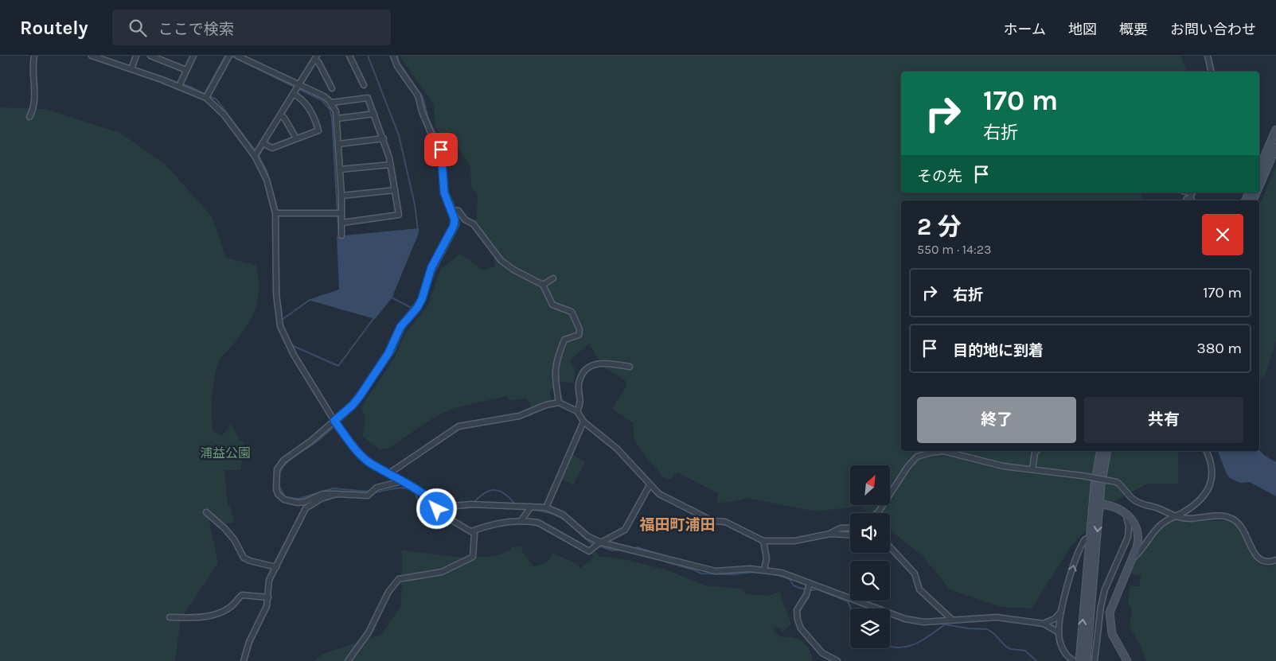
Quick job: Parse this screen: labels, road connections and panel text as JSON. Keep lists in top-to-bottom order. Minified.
{"districts":["福田町浦田"],"parks":["浦益公園"],"north":"top right","page":{"header":"Routely","search":"ここで検索","nav":["ホーム","地図","概要","お問い合わせ"],"turn":["170 m","右折"],"then":"その先","heading":["2 分","550 m · 14:23"],"list":[{"name":"右折","value":"170 m"},{"name":"目的地に到着","value":"380 m"}],"buttons":["終了","共有"]}}
